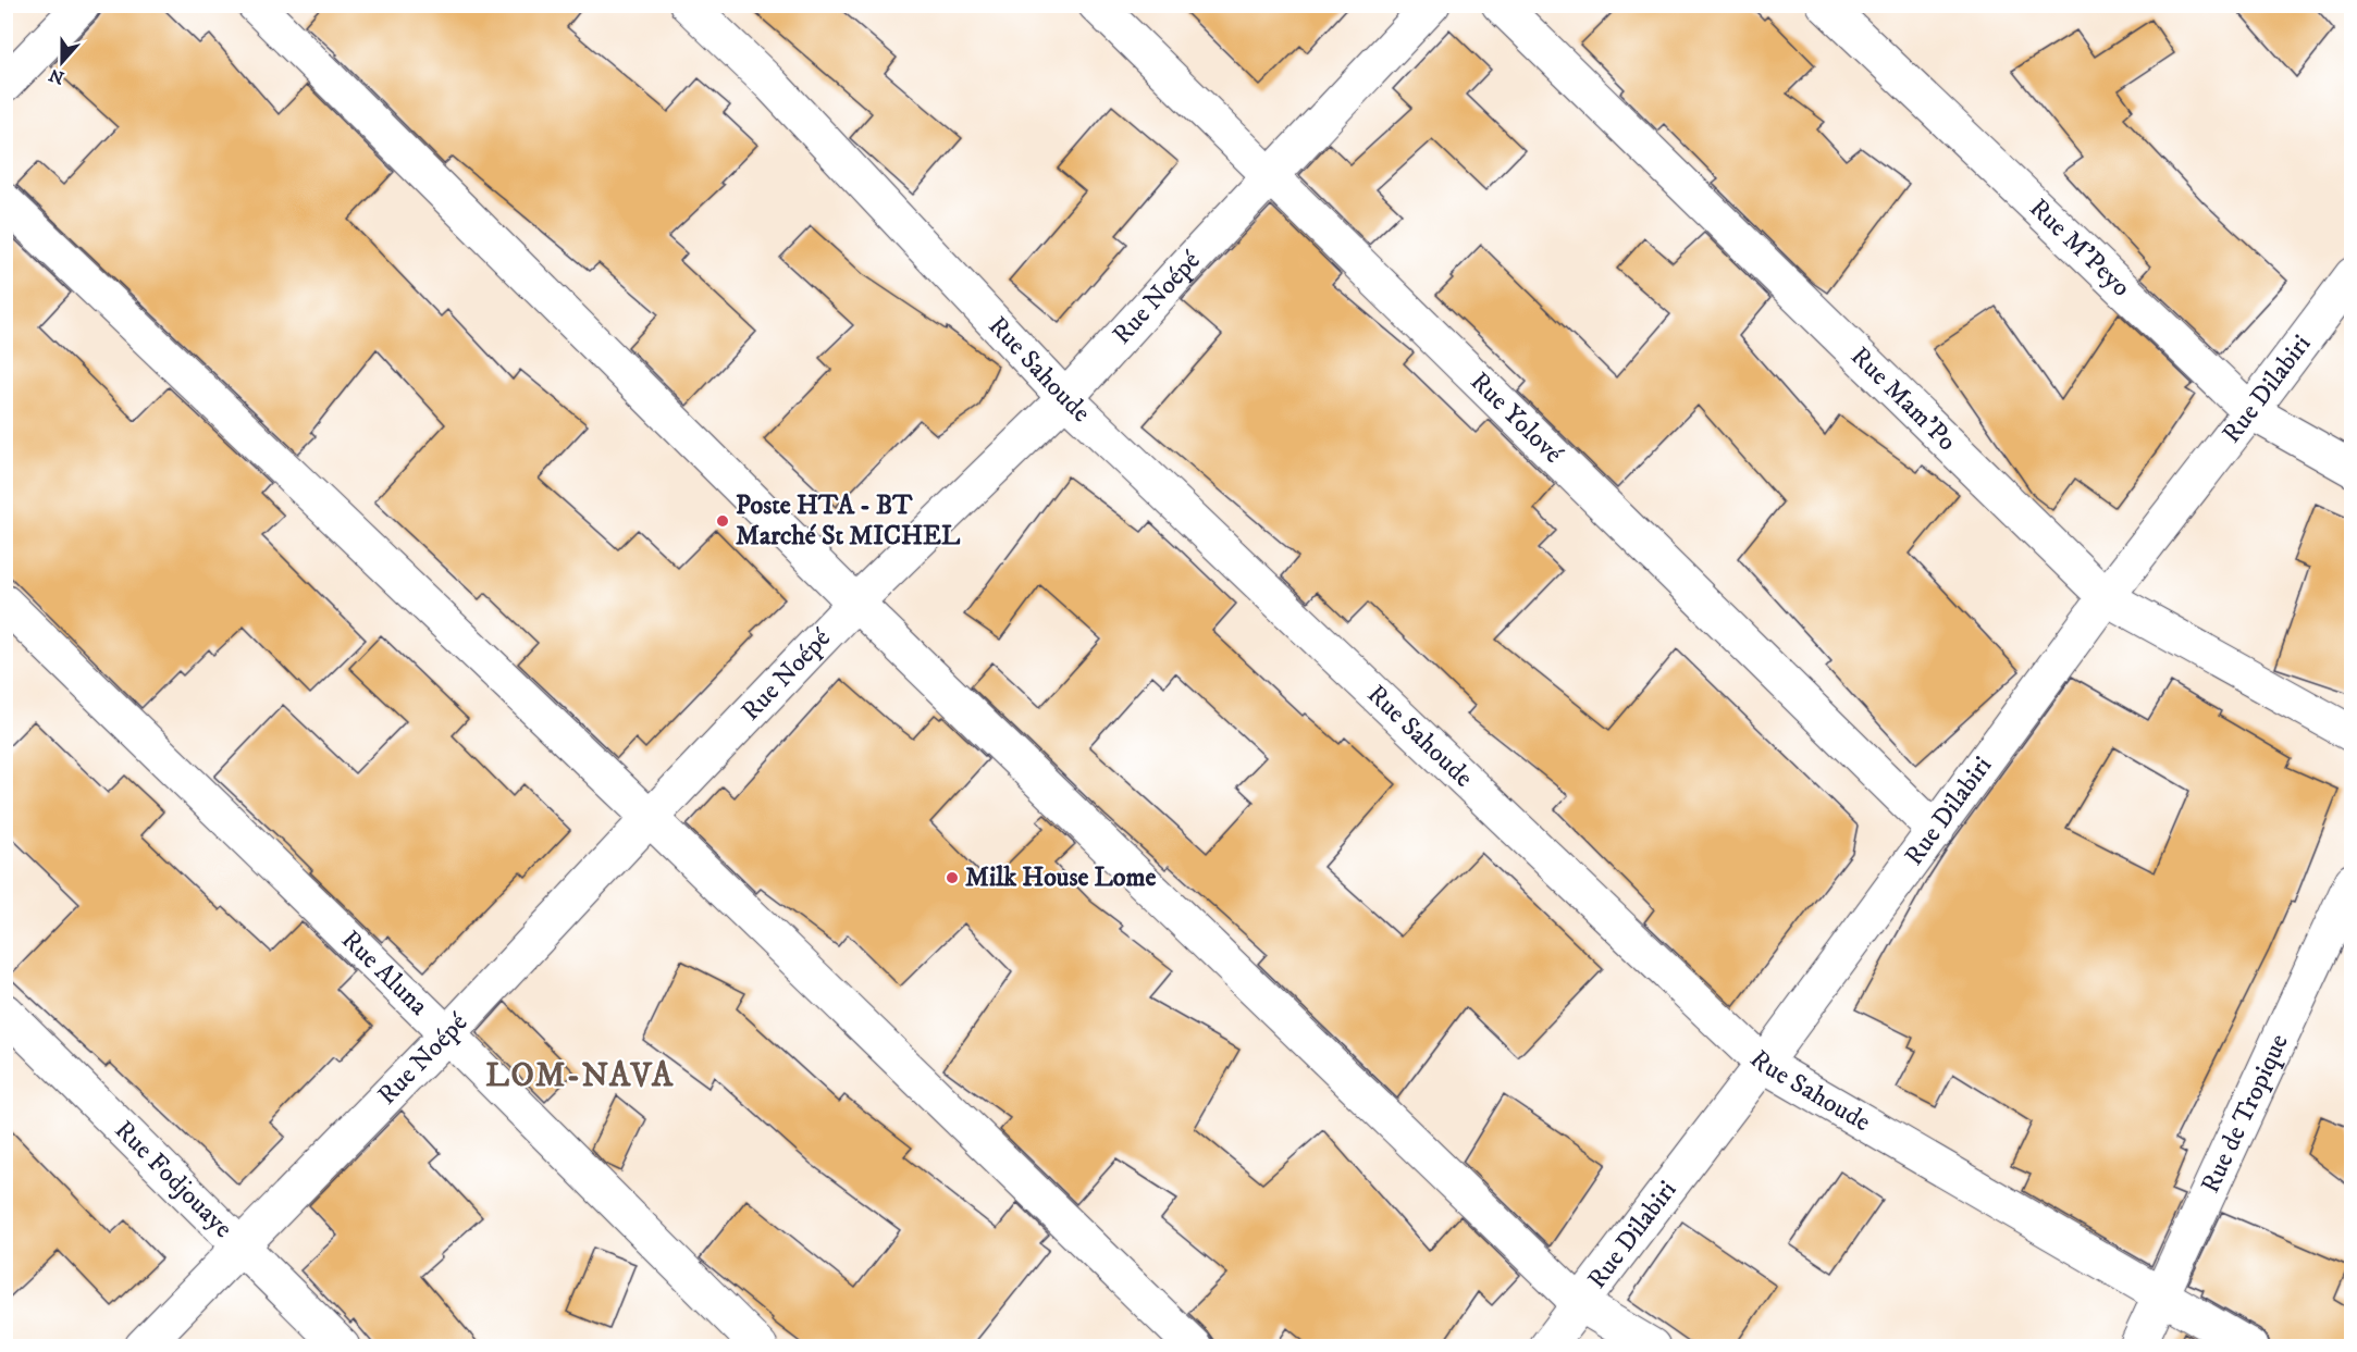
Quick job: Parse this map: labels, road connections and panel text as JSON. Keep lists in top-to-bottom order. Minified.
{"streets":{"street":["Rue M'Peyo","Rue Noépé","Rue Sahoude","Rue Dilabiri","Rue Mam'Po","Rue Yolové","Rue Aluna","Rue de Tropique","Rue Fodjouaye"]},"crossings":[["Rue M'Peyo","Rue Dilabiri"],["Rue Noépé","Rue Sahoude"],["Rue Noépé","Rue Yolové"],["Rue Noépé","Rue Aluna"],["Rue Noépé","Rue Fodjouaye"],["Rue Sahoude","Rue Dilabiri"],["Rue Sahoude","Rue de Tropique"],["Rue Dilabiri","Rue Mam'Po"],["Rue Dilabiri","Rue Yolové"]],"districts":["LOM-NAVA"],"places":["Poste HTA - BT Marché St MICHEL","Milk House Lome"],"north":"bottom"}
